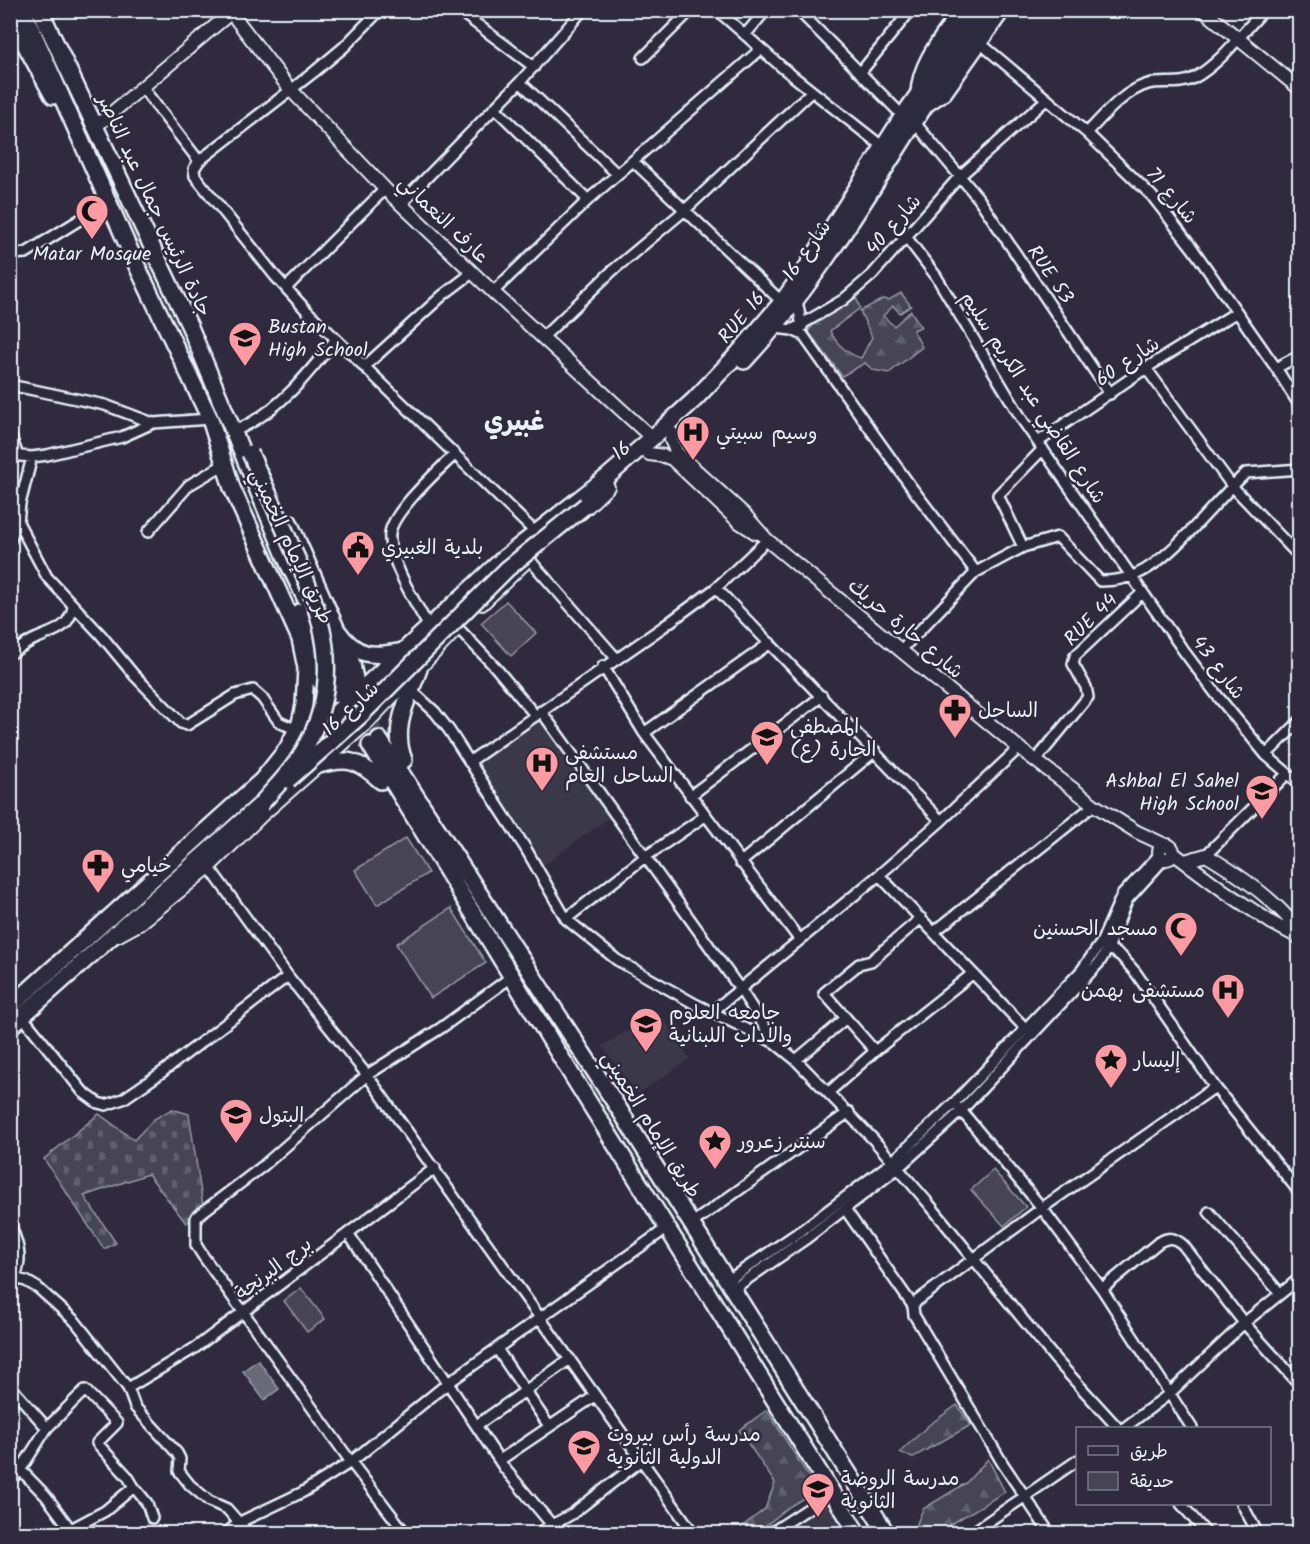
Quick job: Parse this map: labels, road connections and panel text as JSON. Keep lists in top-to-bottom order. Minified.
{"streets":{"main road":["جادة الرئيس جمال عبد الناصر","شارع 16","RUE 16","16","طريق الإمام الخميني"],"street":["شارع 71","عارف النعماني","شارع 40","RUE 53","شارع 60","شارع القاضي عبد الكريم سليم","RUE 44","شارع حارة حريك","شارع 43","برج البرنجة"]},"crossings":[["شارع 71","شارع 40"],["شارع 71","شارع 60"],["جادة الرئيس جمال عبد الناصر","طريق الإمام الخميني"],["عارف النعماني","شارع 16"],["عارف النعماني","RUE 16"],["عارف النعماني","16"],["شارع 40","RUE 53"],["شارع 40","شارع القاضي عبد الكريم سليم"],["شارع 16","RUE 16"],["شارع 16","16"],["RUE 53","شارع 60"],["RUE 16","16"],["شارع 60","شارع القاضي عبد الكريم سليم"],["شارع القاضي عبد الكريم سليم","شارع 43"],["RUE 44","شارع حارة حريك"],["RUE 44","شارع 43"]],"districts":["غبيري"],"places":{"mosque":["Matar Mosque","مسجد الحسنين"],"school or university":["Bustan High School","المصطفى الحارة (ع)","Ashbal El Sahel High School","جامعه العلوم والاداب اللبنانية","البتول","مدرسة رأس بيروت الدولية الثانوية","مدرسة الروضة الثانوية"],"hospital":["وسيم سبيتي","مستشفى الساحل العام","مستشفى بهمن"],"public building":["بلدية الغبيري"],"pharmacy":["الساحل","خيامي"],"place":["إليسار","سنتر زعرور"]},"legend":["طريق","حديقة"]}
